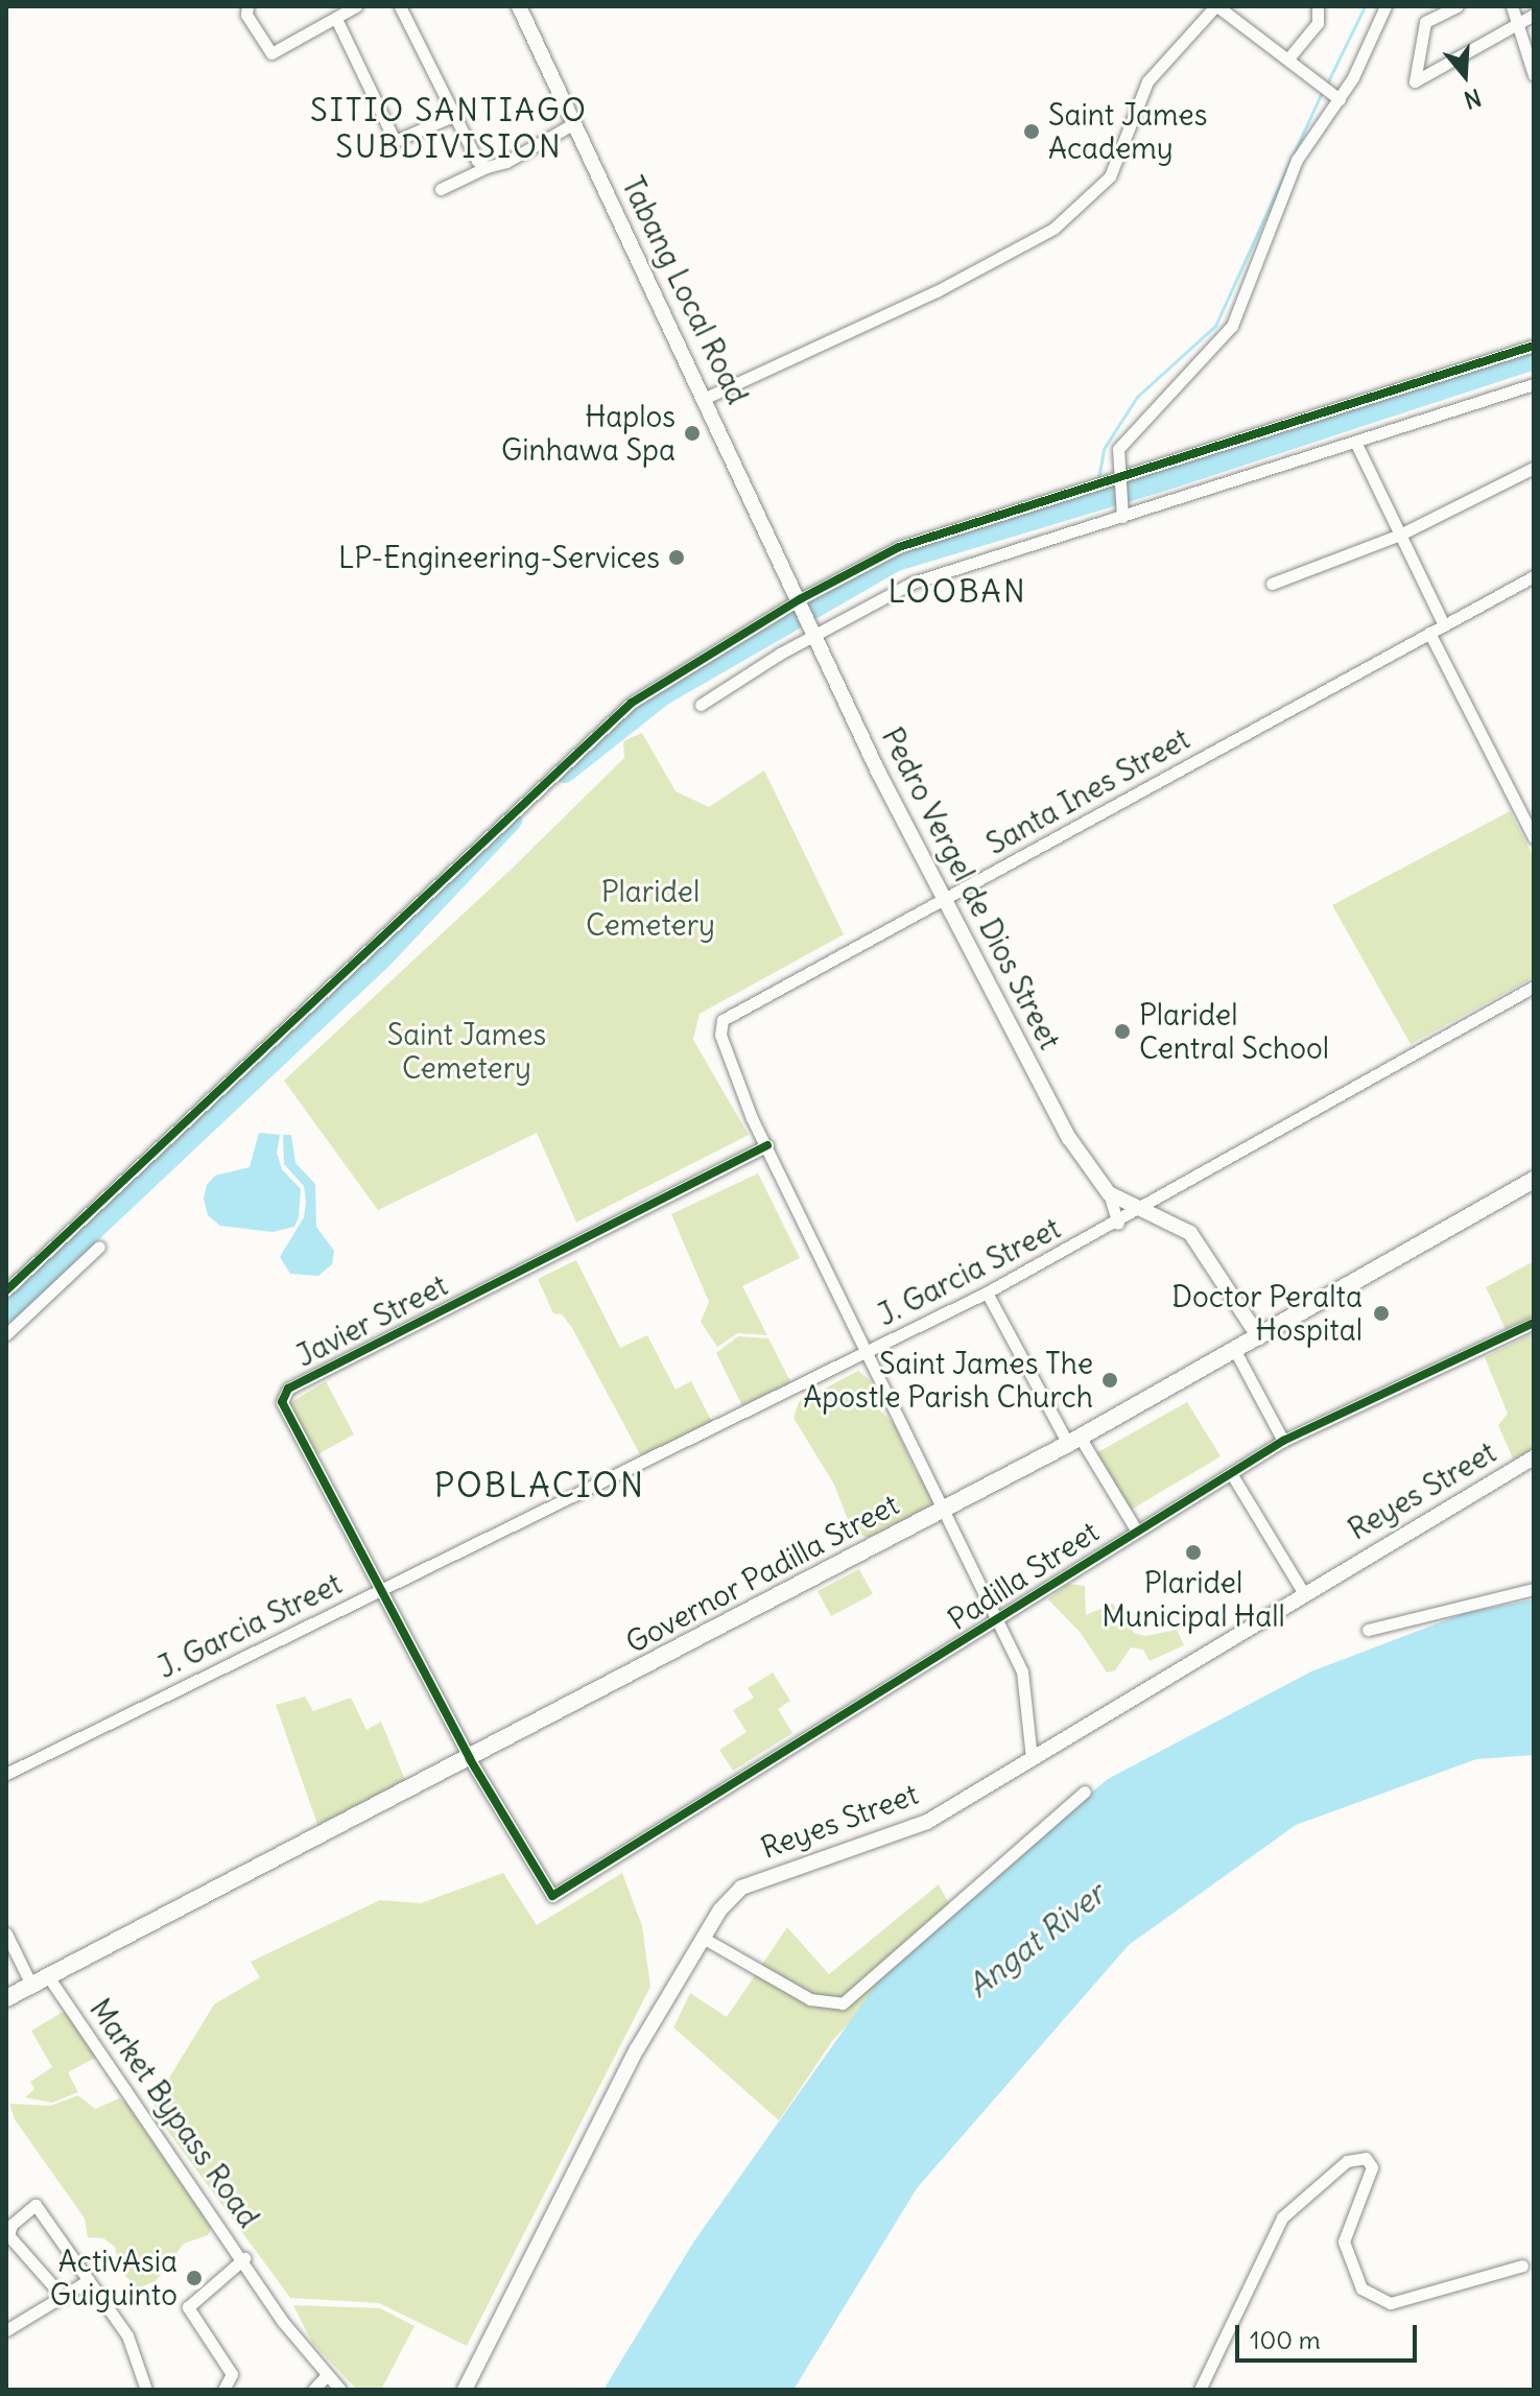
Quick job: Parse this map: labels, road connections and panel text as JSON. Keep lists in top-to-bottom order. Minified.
{"streets":{"main road":["Governor Padilla Street"],"street":["Tabang Local Road","Santa Ines Street","Pedro Vergel de Dios Street","J. Garcia Street","Javier Street","Reyes Street","Padilla Street","Market Bypass Road"]},"crossings":[["Tabang Local Road","Pedro Vergel de Dios Street"],["Santa Ines Street","Pedro Vergel de Dios Street"],["Santa Ines Street","J. Garcia Street"],["Santa Ines Street","Javier Street"],["Santa Ines Street","Reyes Street"],["Santa Ines Street","Governor Padilla Street"],["Santa Ines Street","Padilla Street"],["Pedro Vergel de Dios Street","J. Garcia Street"],["Pedro Vergel de Dios Street","Governor Padilla Street"],["J. Garcia Street","Javier Street"],["Javier Street","Governor Padilla Street"],["Javier Street","Padilla Street"],["Governor Padilla Street","Market Bypass Road"]],"districts":["SITIO SANTIAGO SUBDIVISION","LOOBAN","POBLACION"],"water":["Angat River"],"parks":["Plaridel Cemetery","Saint James Cemetery"],"places":["Saint James Academy","Haplos Ginhawa Spa","LP-Engineering-Services","Plaridel Central School","Doctor Peralta Hospital","Saint James The Apostle Parish Church","Plaridel Municipal Hall","ActivAsia Guiguinto"],"scale_bar":"100 m","north":"bottom"}
